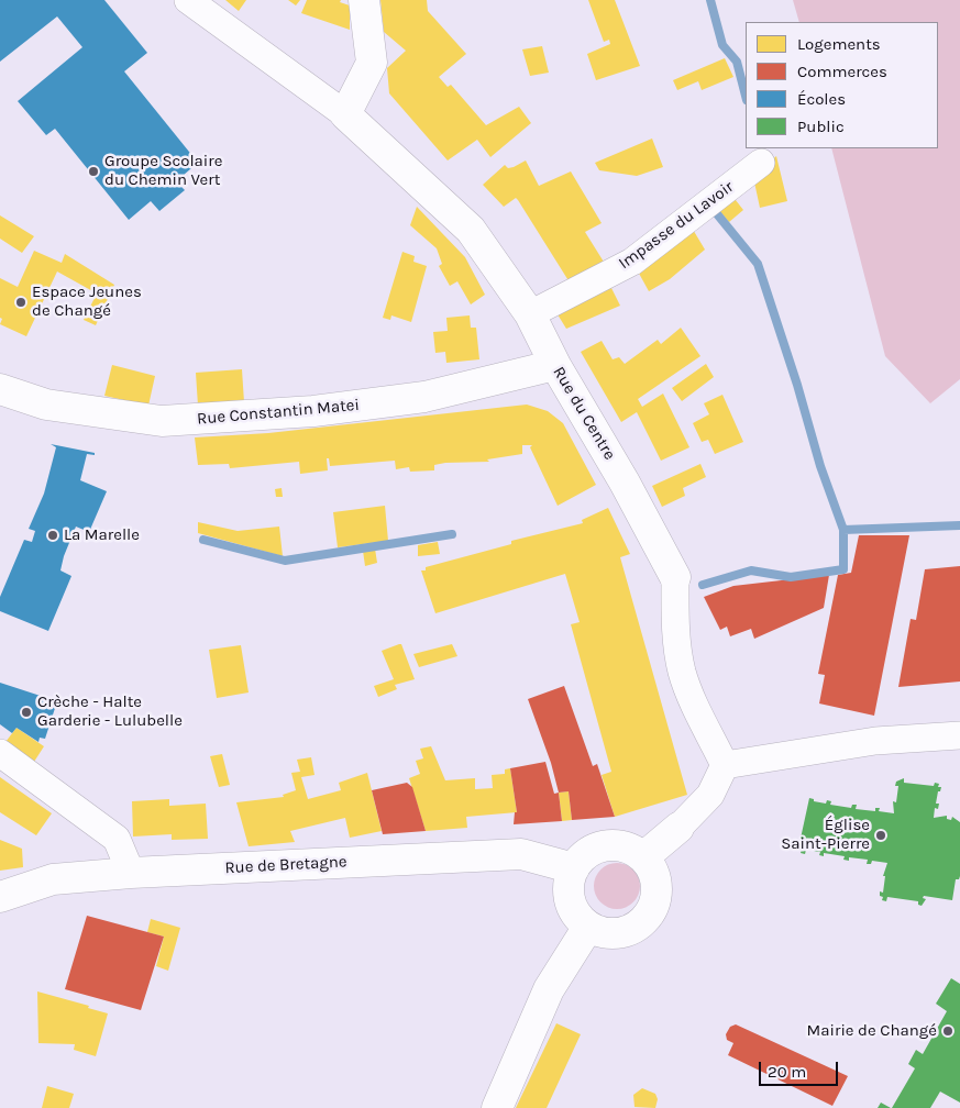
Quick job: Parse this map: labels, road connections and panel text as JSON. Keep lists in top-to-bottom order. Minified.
{"streets":{"street":["Impasse du Lavoir","Rue Constantin Matei","Rue du Centre","Rue de Bretagne"]},"crossings":[["Impasse du Lavoir","Rue du Centre"],["Rue Constantin Matei","Rue du Centre"]],"places":["Groupe Scolaire du Chemin Vert","Espace Jeunes de Changé","La Marelle","Crèche - Halte Garderie - Lulubelle","Église Saint-Pierre","Mairie de Changé"],"legend":["Logements","Commerces","Écoles","Public"],"scale_bar":"20 m"}
